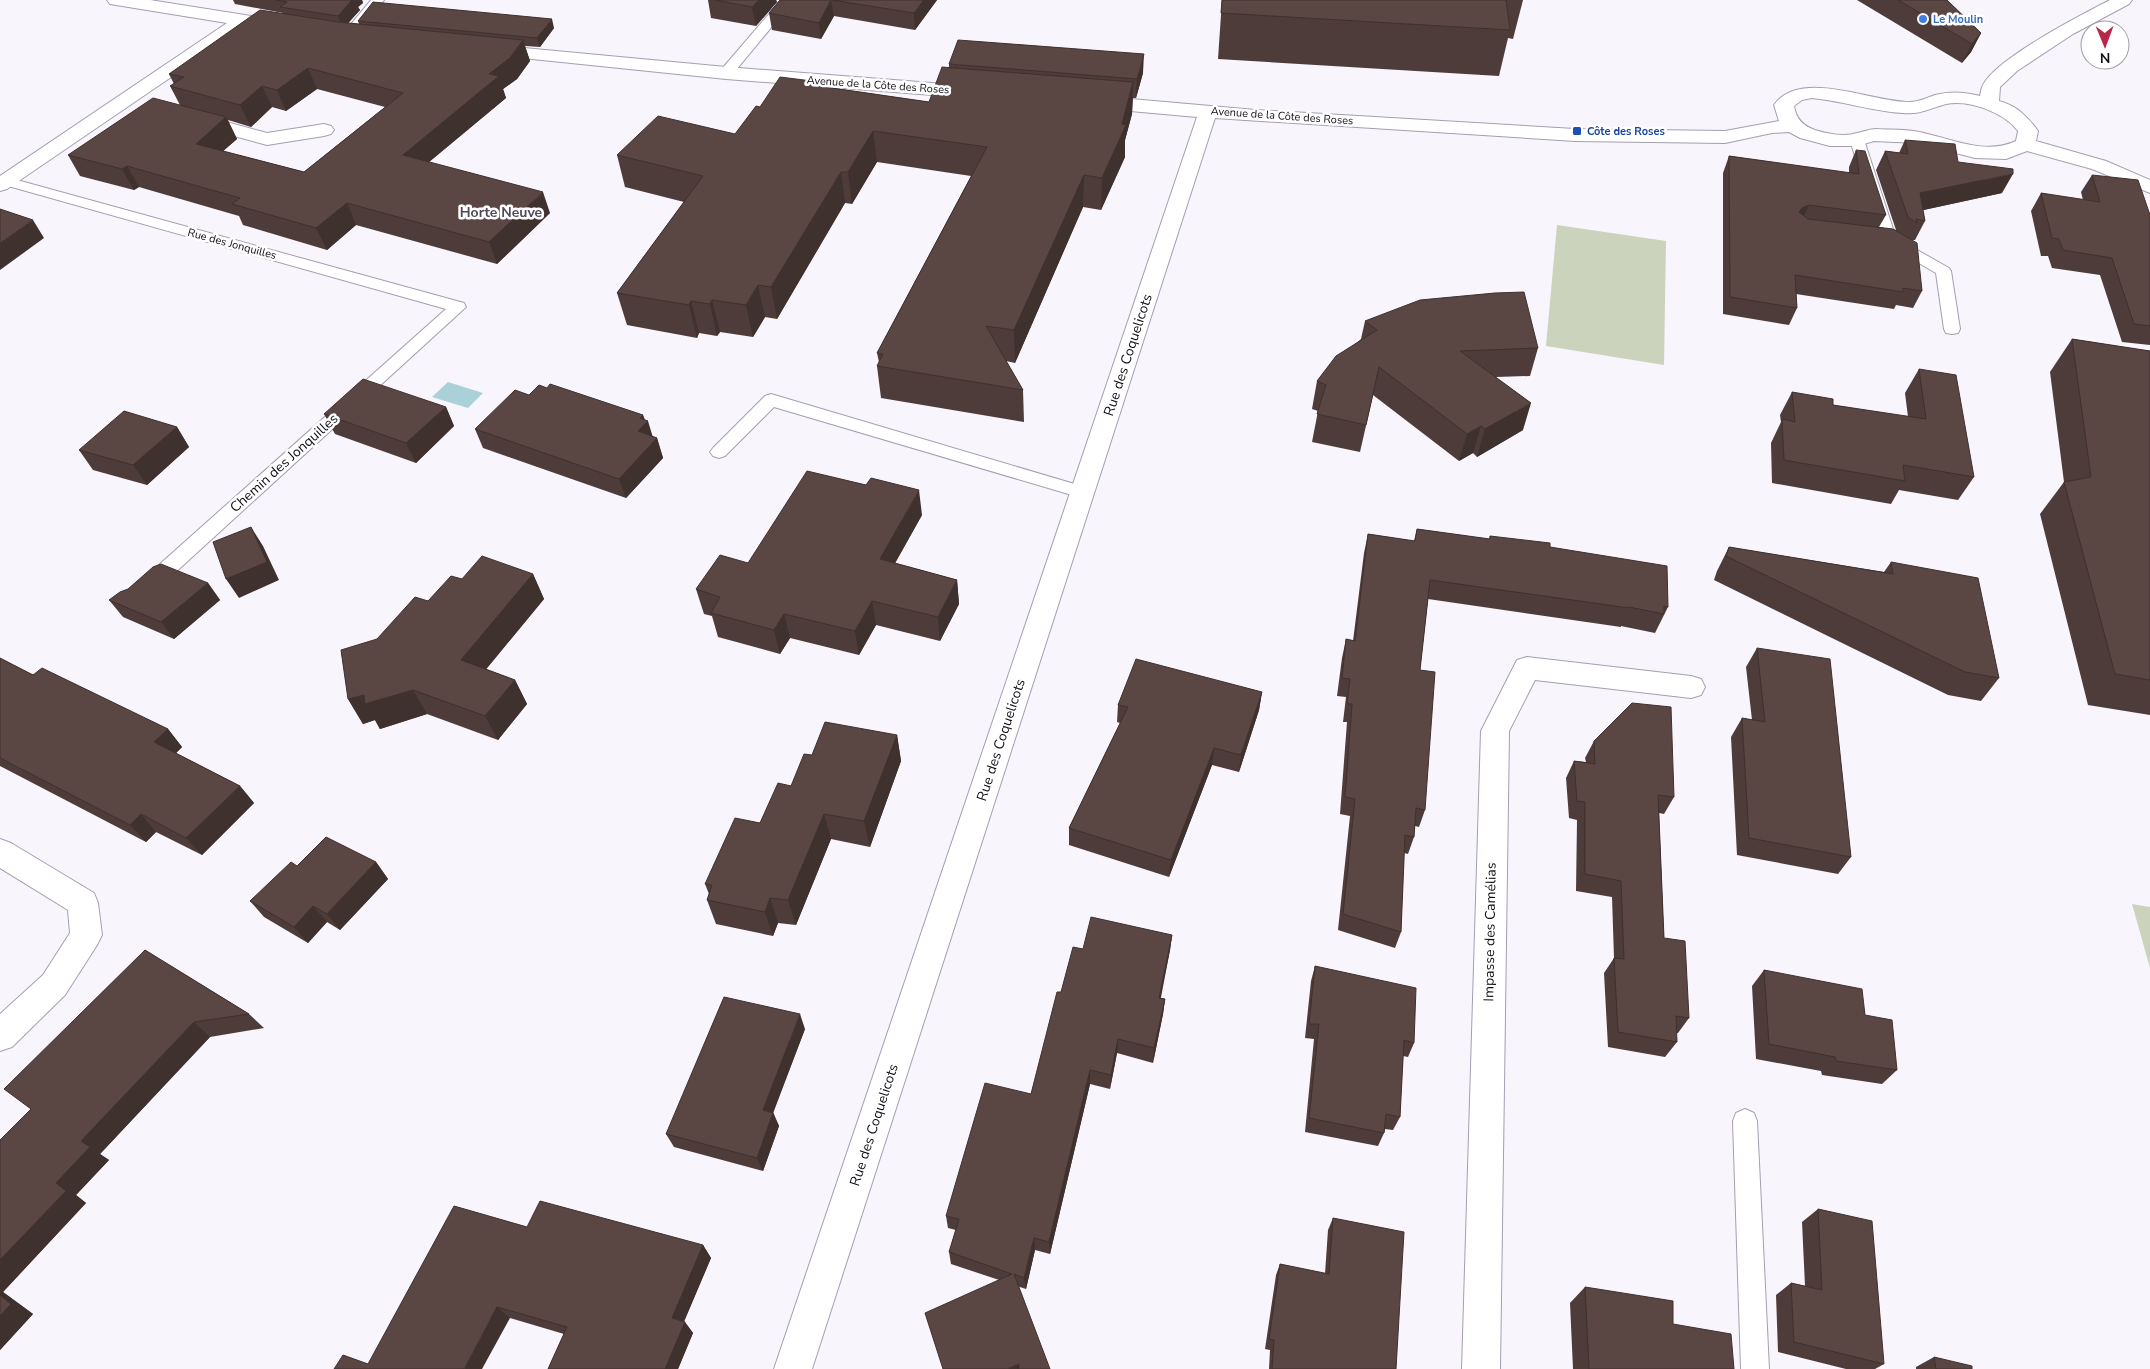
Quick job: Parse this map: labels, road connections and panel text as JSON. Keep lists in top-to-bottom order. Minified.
{"streets":{"street":["Avenue de la Côte des Roses","Rue des Jonquilles","Rue des Coquelicots","Impasse des Camélias"],"lane":["Chemin des Jonquilles"]},"crossings":[["Avenue de la Côte des Roses","Rue des Coquelicots"],["Rue des Jonquilles","Chemin des Jonquilles"]],"districts":["Horte Neuve"],"places":{"other":["Le Moulin"],"transit":["Côte des Roses"]},"north":"bottom"}
